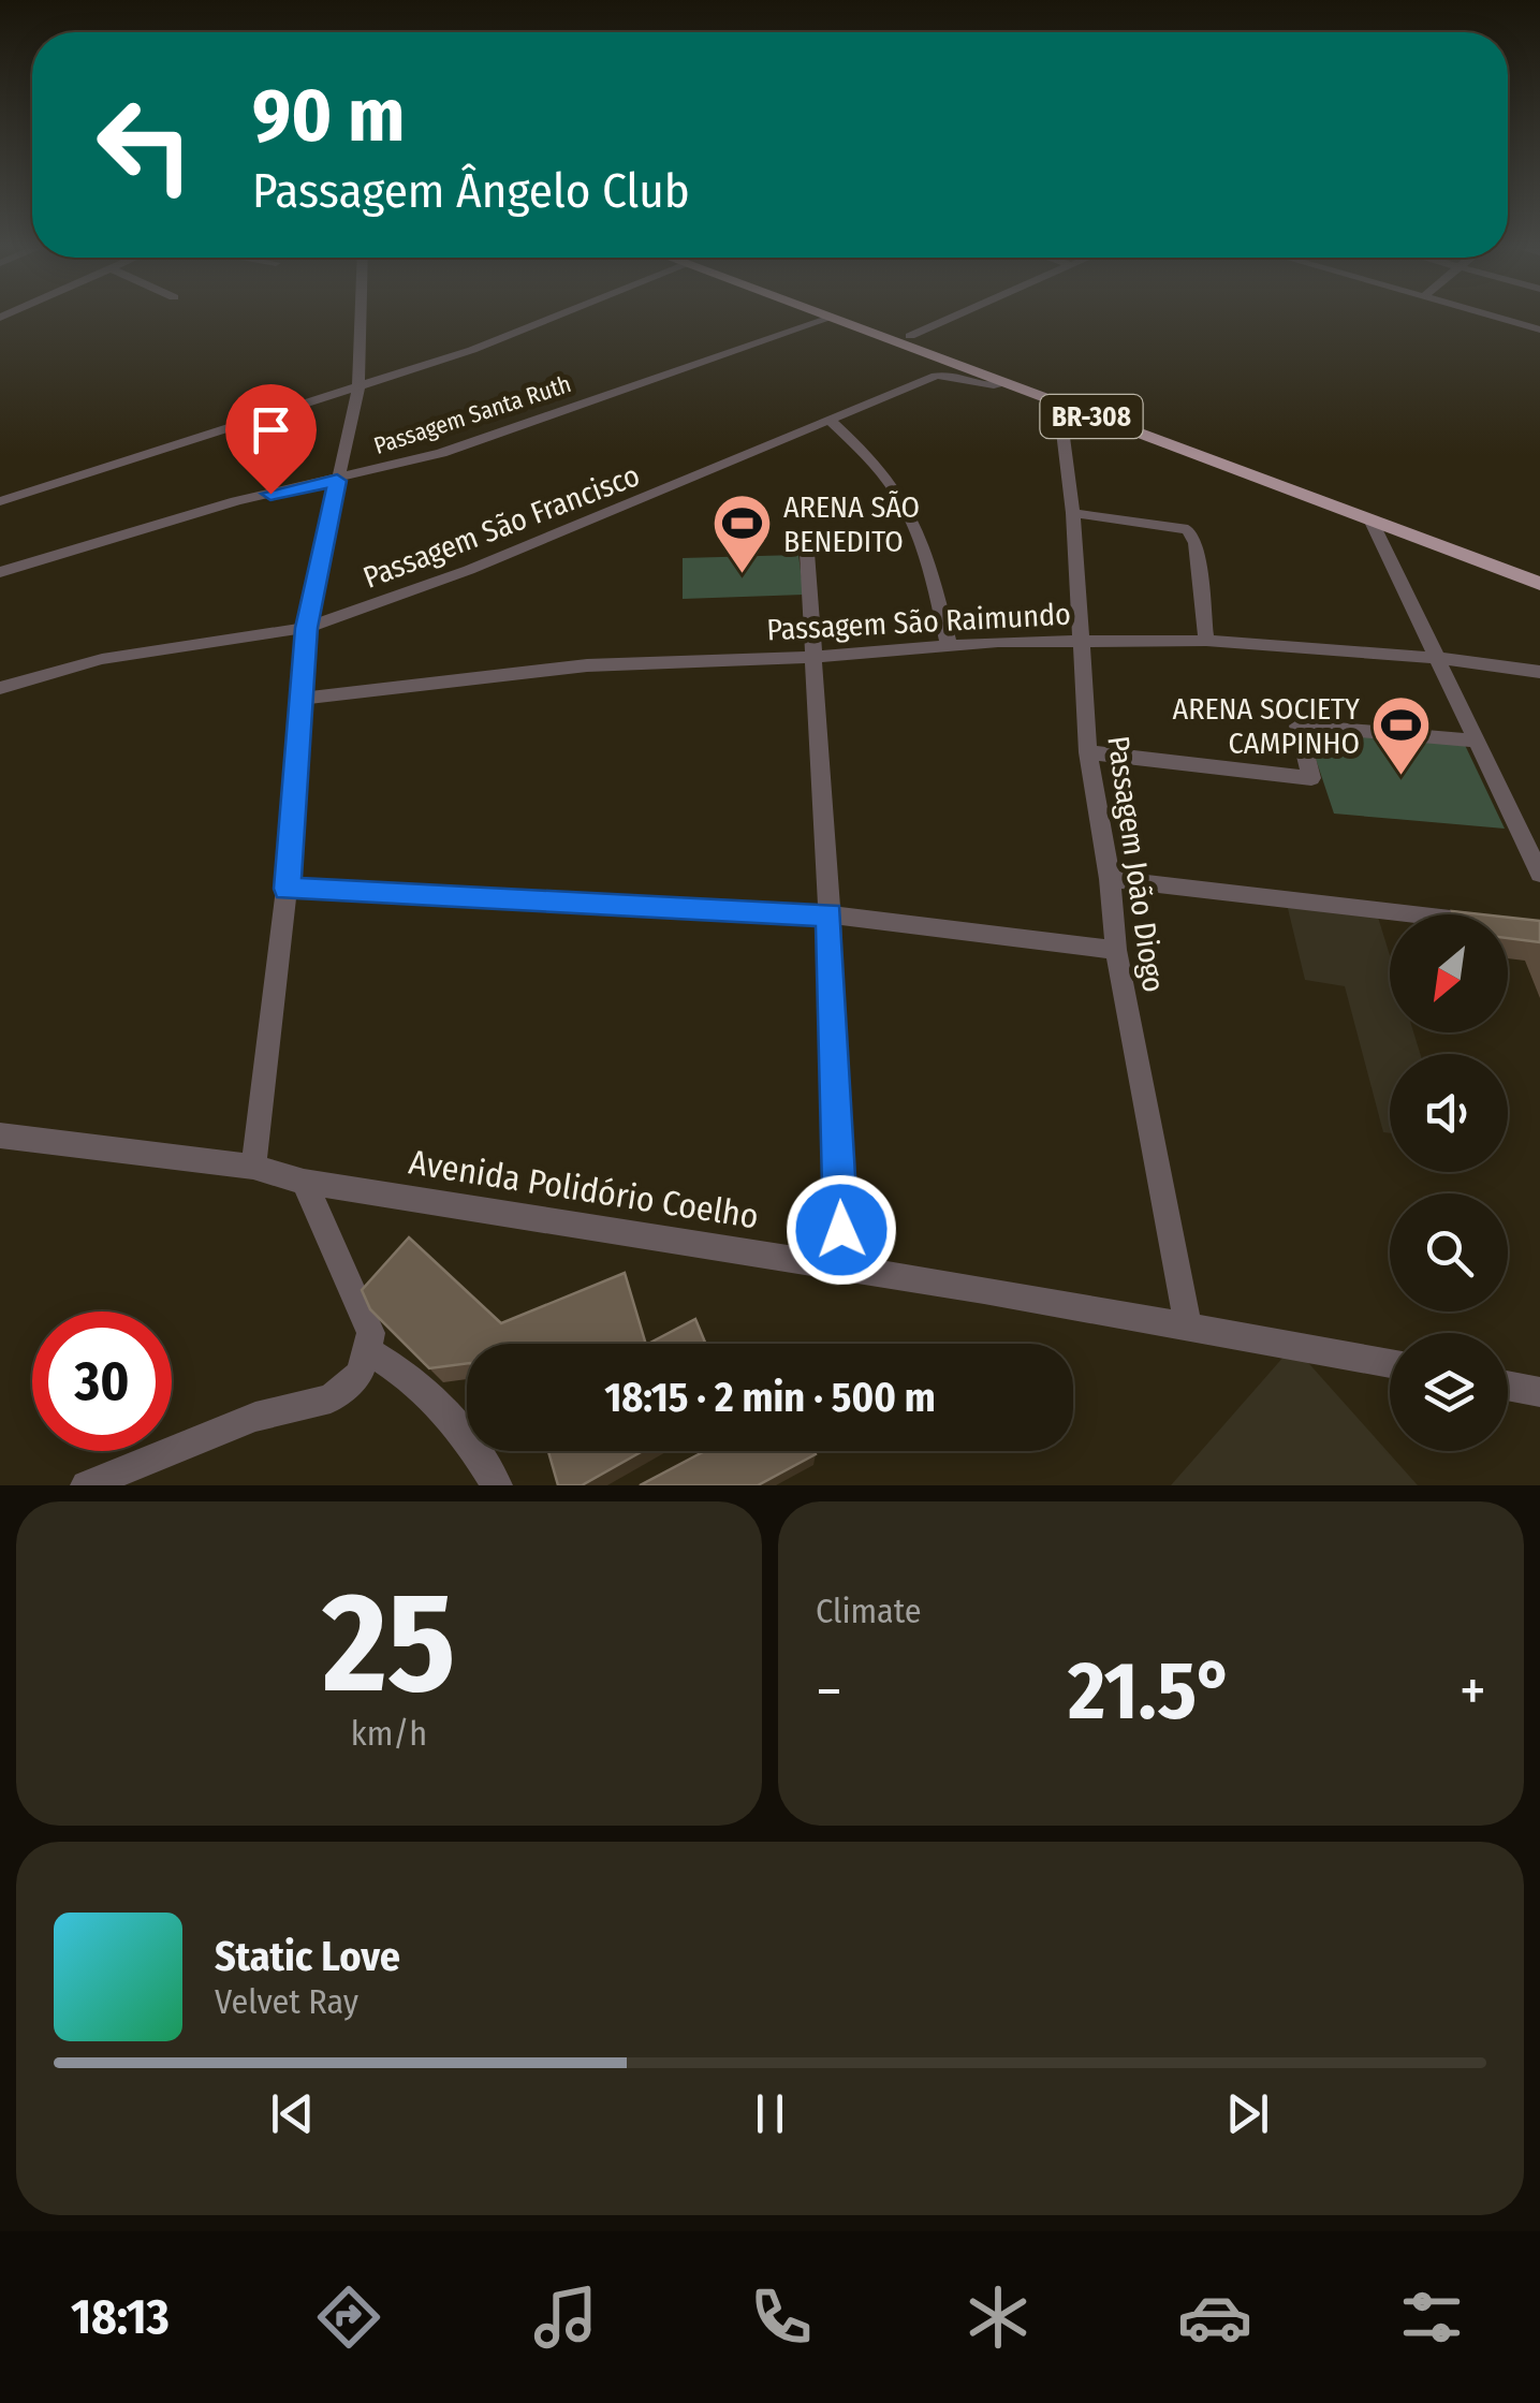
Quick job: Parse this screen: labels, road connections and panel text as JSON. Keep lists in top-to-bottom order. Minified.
{"streets":{"main road":["BR-308"],"street":["Passagem Santa Ruth","Passagem São Francisco","Passagem São Raimundo","Passagem João Diogo","Avenida Polidório Coelho"]},"crossings":[["Passagem Santa Ruth","BR-308"],["BR-308","Passagem São Francisco"],["BR-308","Passagem João Diogo"],["Passagem São Raimundo","Passagem João Diogo"],["Passagem João Diogo","Avenida Polidório Coelho"]],"places":{"sports":["ARENA SÃO BENEDITO","ARENA SOCIETY CAMPINHO"]},"north":"bottom left","page":{"turn":["90 m","Passagem Ângelo Club"],"limit":"30","trip":"18:15 · 2 min · 500 m","tile":[["25","km/h"],"Climate"],"heat":["−","21.5°","+"],"song":["Static Love","Velvet Ray"],"tabs":"18:13"}}
